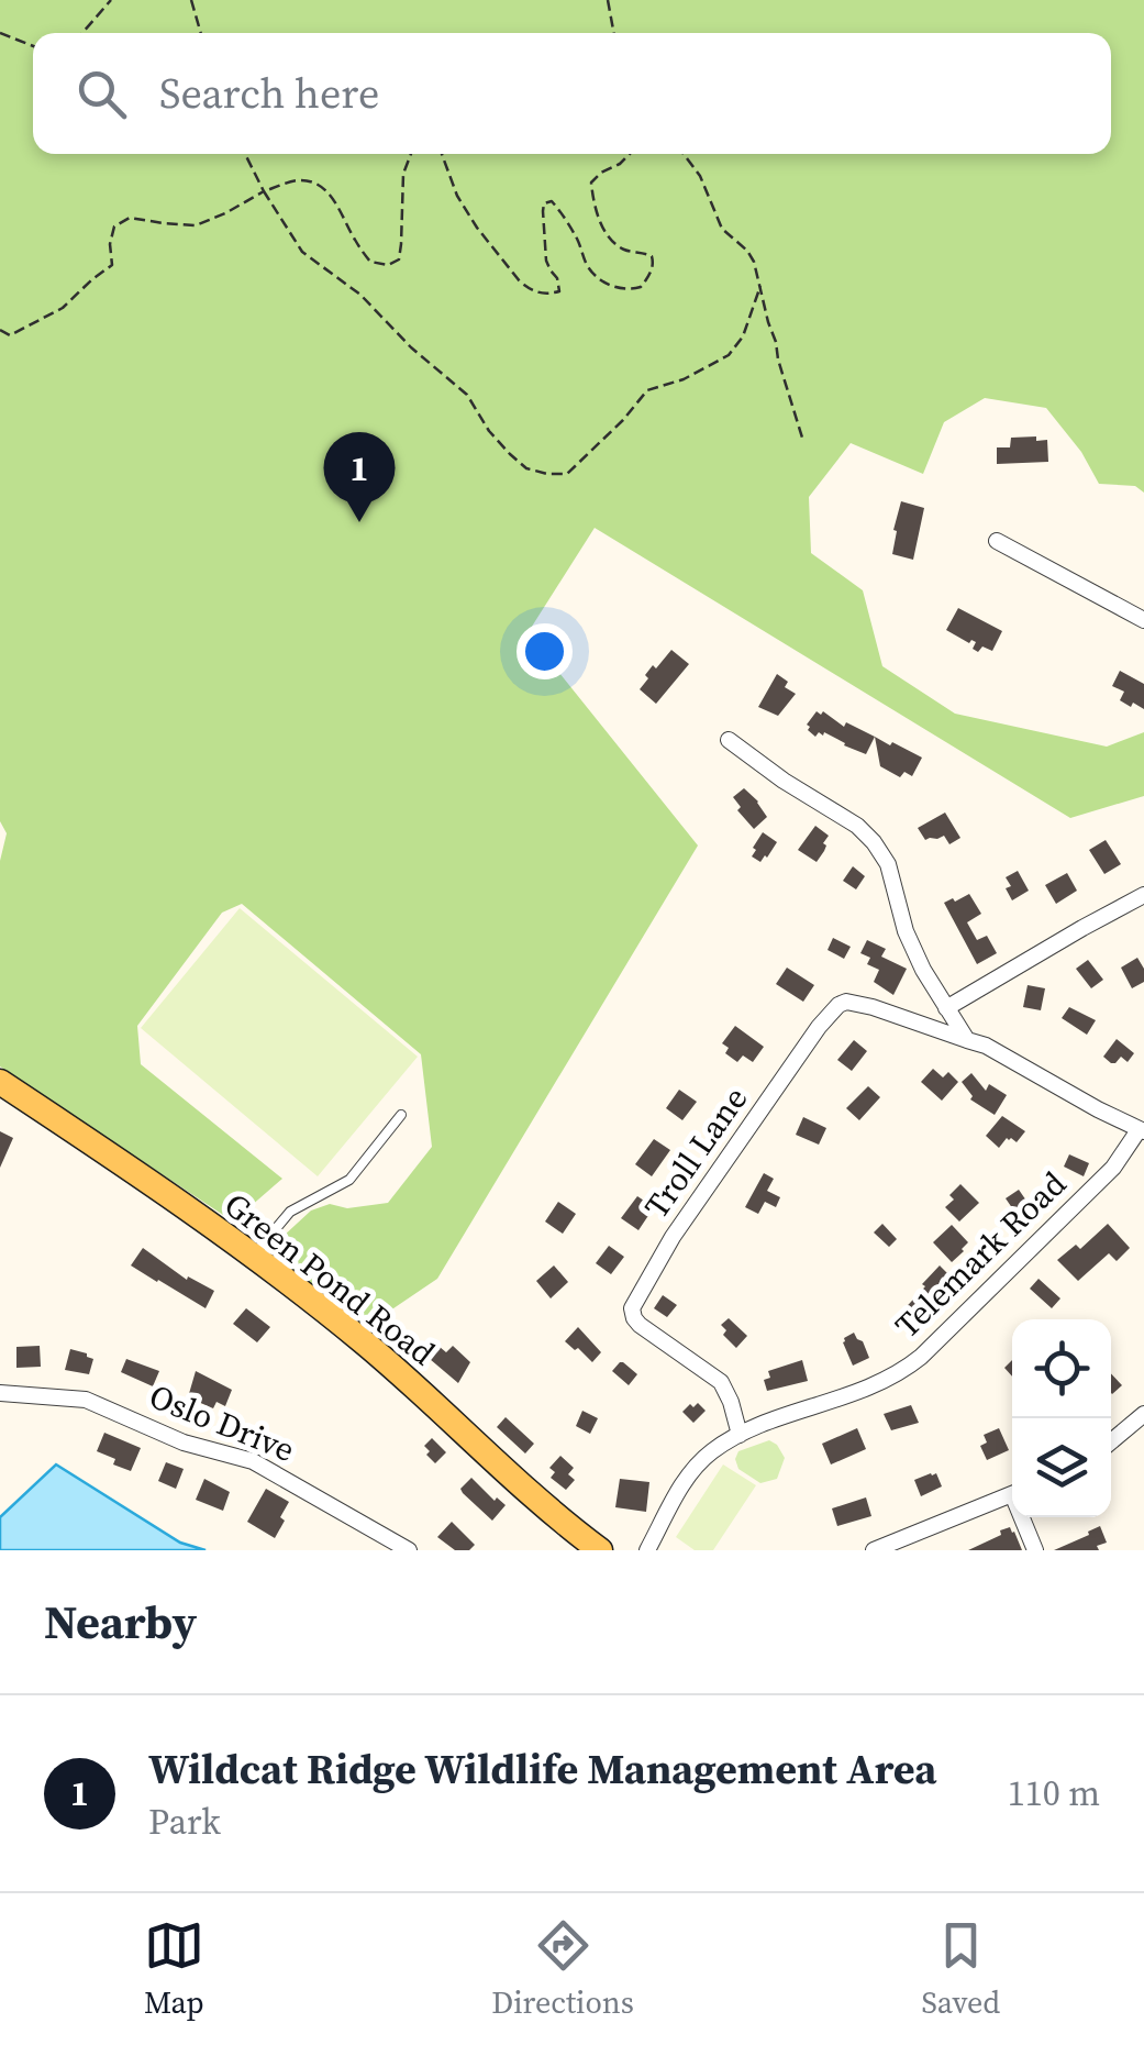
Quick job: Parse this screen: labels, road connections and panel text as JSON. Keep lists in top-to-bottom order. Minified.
{"streets":{"main road":["Green Pond Road"],"street":["Troll Lane","Telemark Road","Oslo Drive"]},"crossings":[["Troll Lane","Telemark Road"]],"page":{"search":"Search here","pins":"1","heading":"Nearby","list":[{"mark":"1","name":"Wildcat Ridge Wildlife Management Area","note":"Park","value":"110 m"}],"nav":["Map","Directions","Saved"]}}
